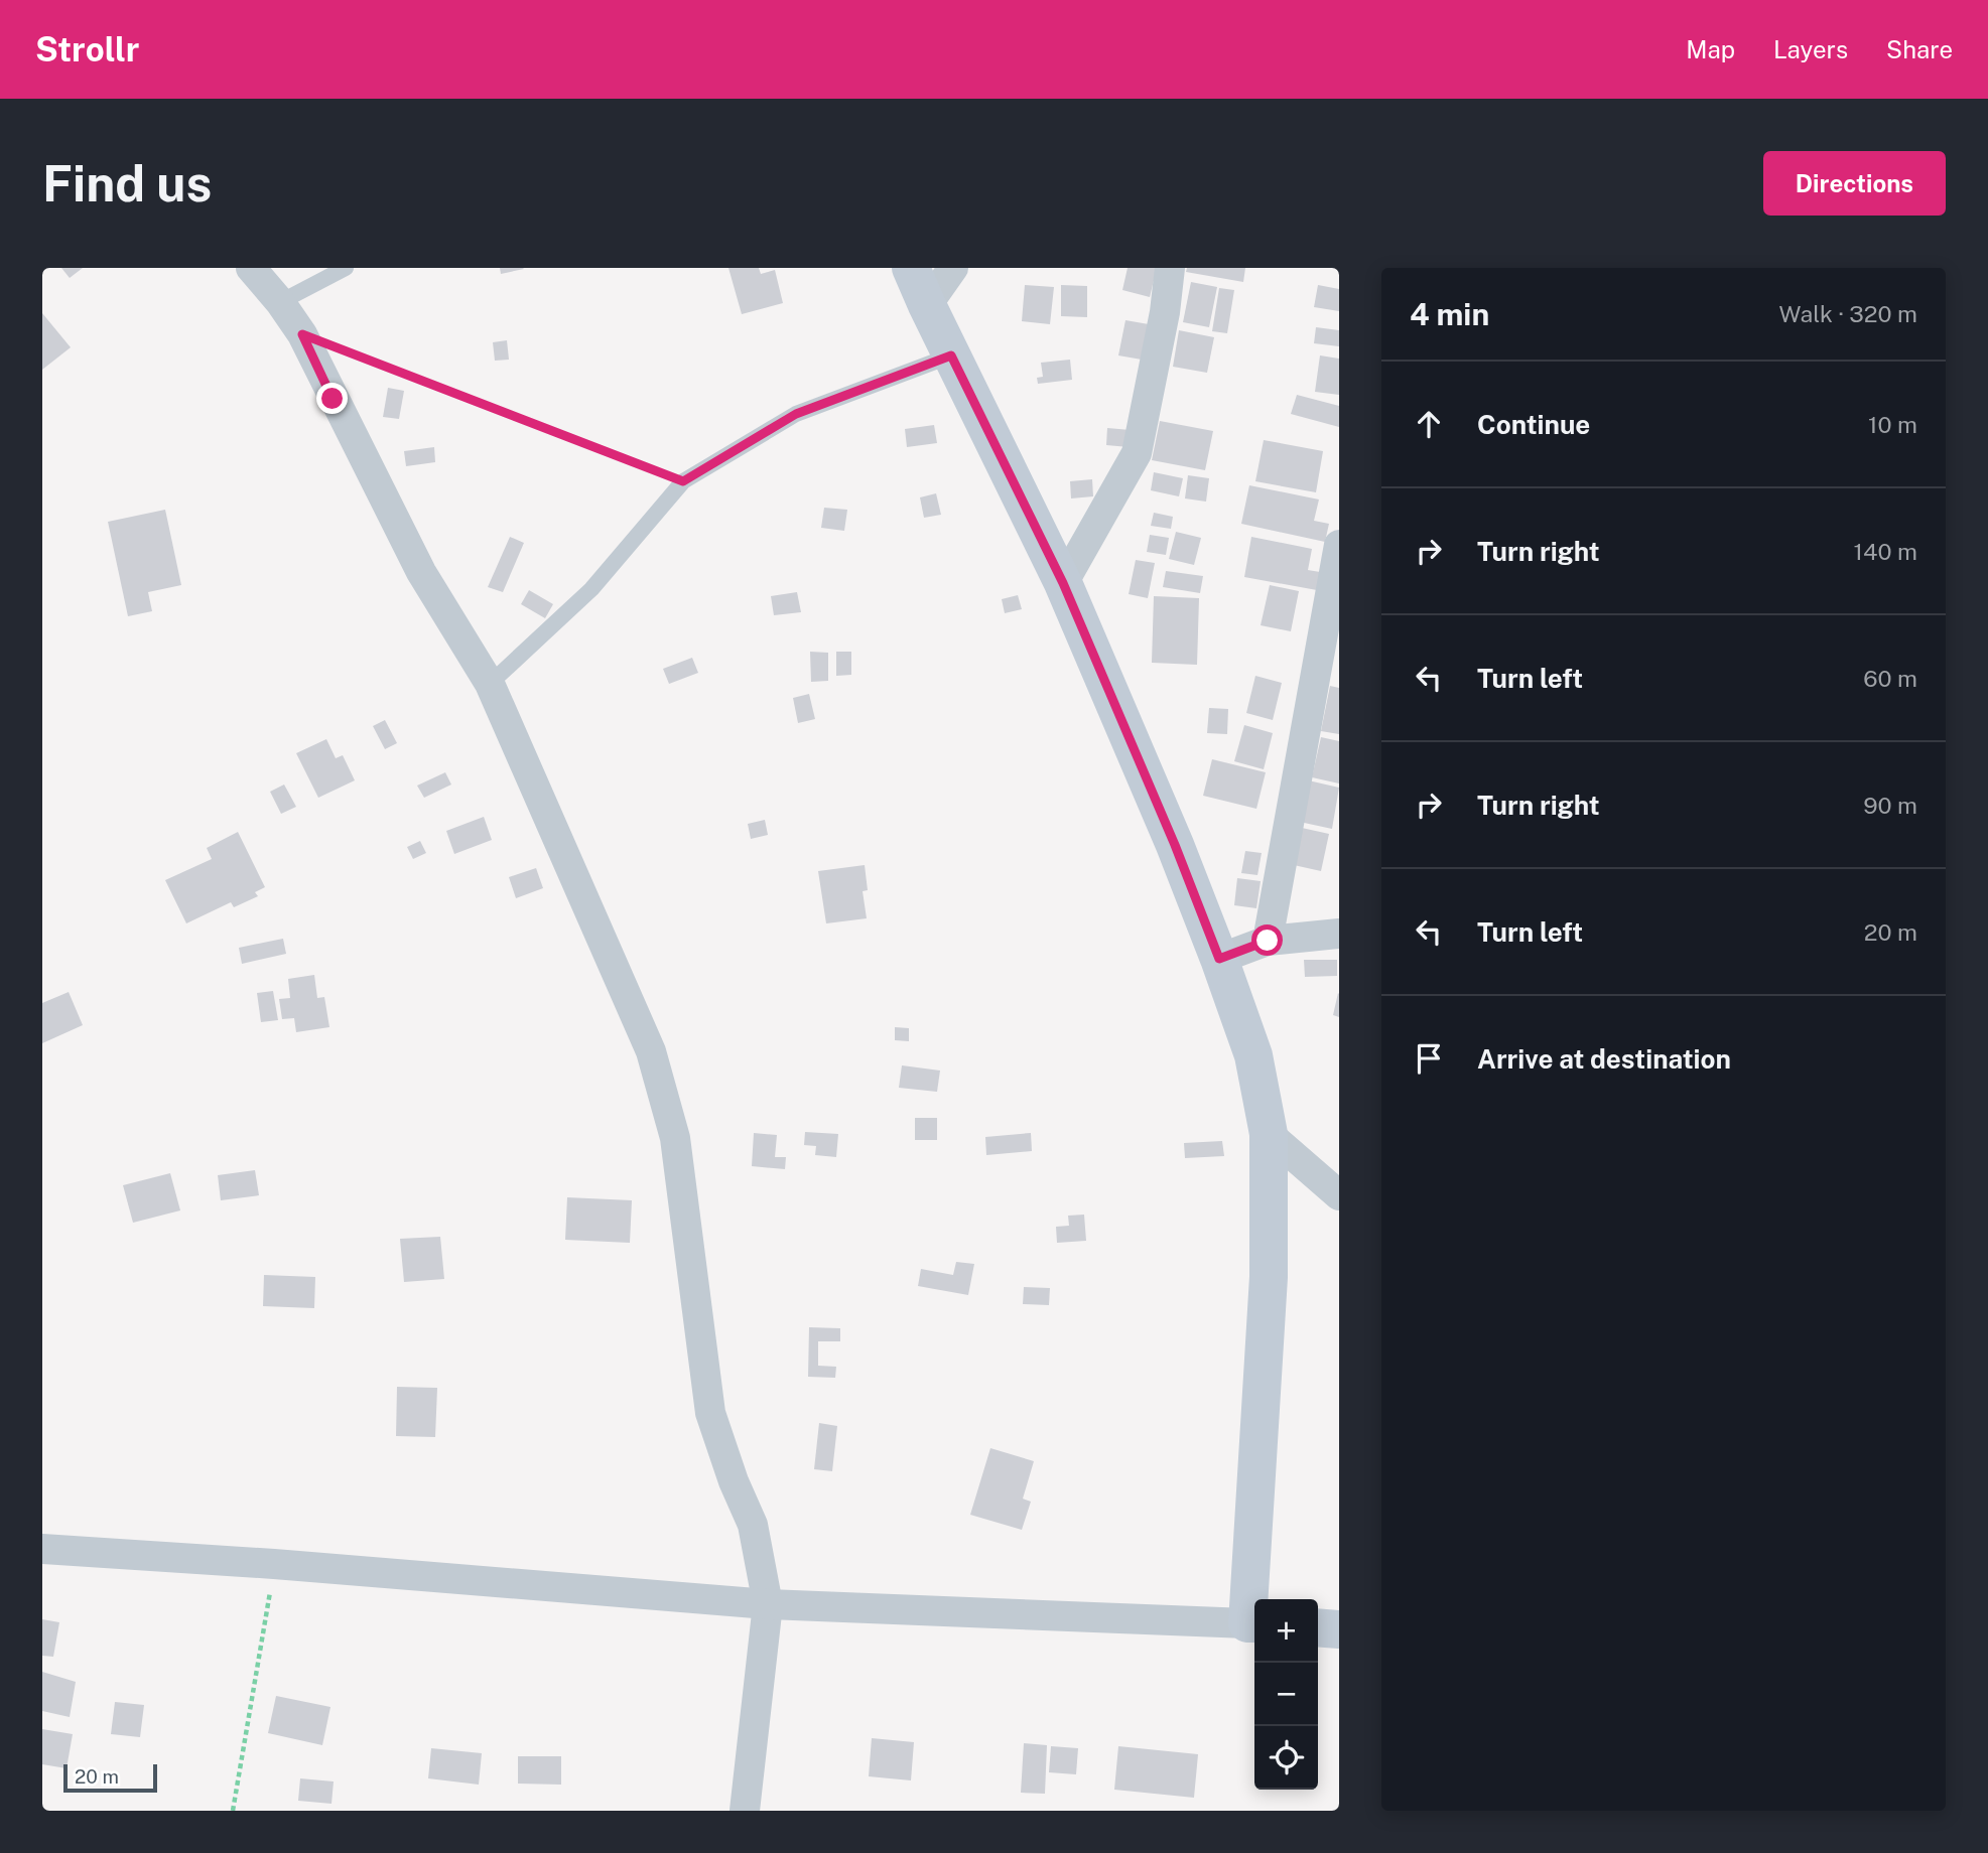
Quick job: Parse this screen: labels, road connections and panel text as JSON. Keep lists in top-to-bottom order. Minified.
{"scale_bar":"20 m","page":{"header":"Strollr","nav":["Map","Layers","Share"],"buttons":"Directions","title":"Find us","heading":["4 min","Walk · 320 m"],"list":[["Continue","10 m"],["Turn right","140 m"],["Turn left","60 m"],["Turn right","90 m"],["Turn left","20 m"],"Arrive at destination"],"map_buttons":["+","−"],"scale":"20 m"}}
